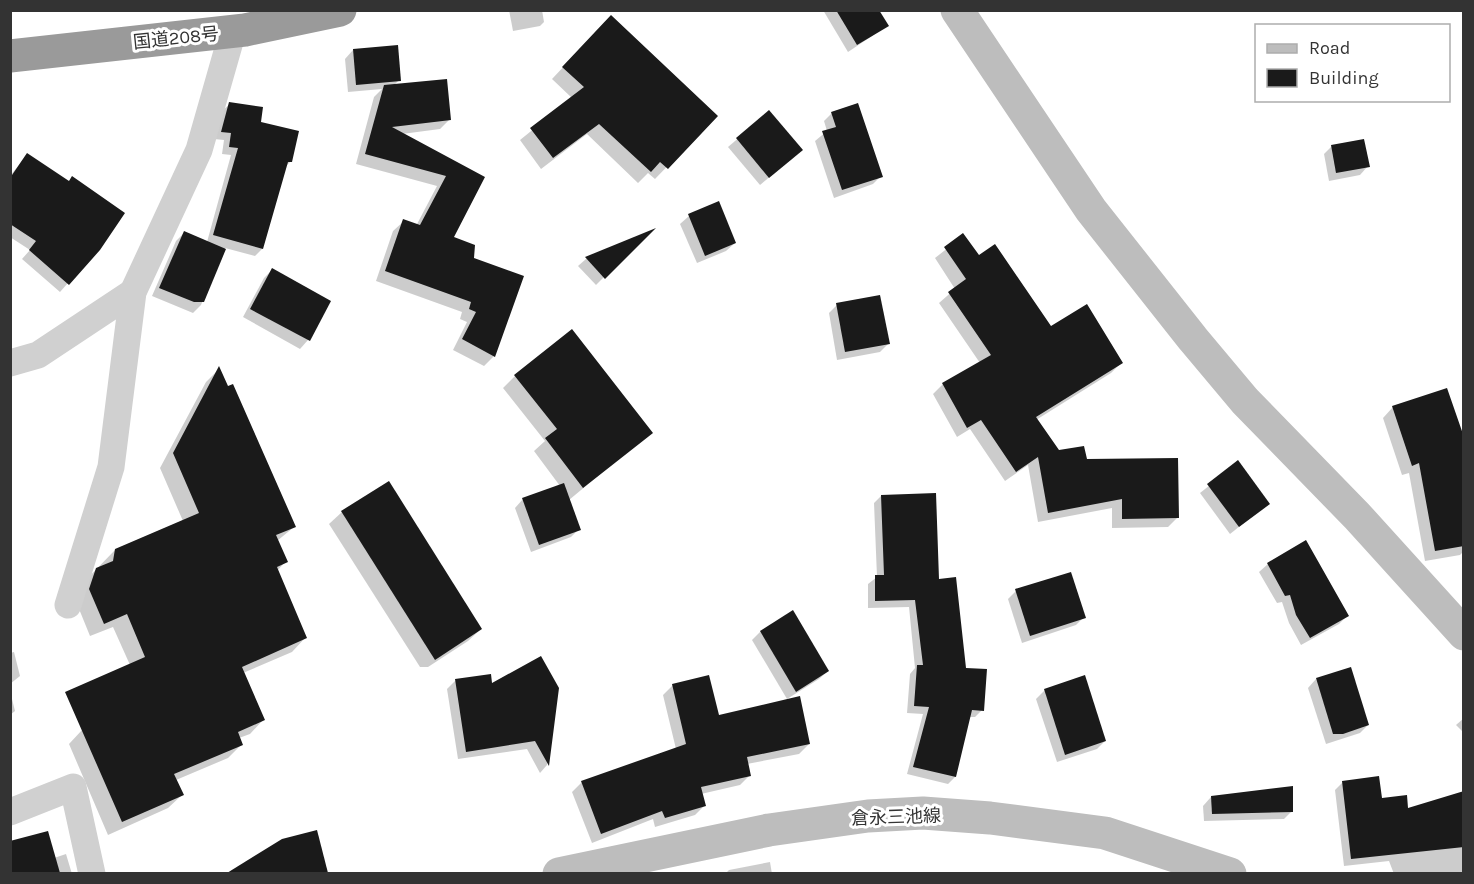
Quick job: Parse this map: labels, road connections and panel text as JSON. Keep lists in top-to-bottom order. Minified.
{"streets":{"highway":["国道208号"],"street":["倉永三池線"]},"legend":["Road","Building"]}
